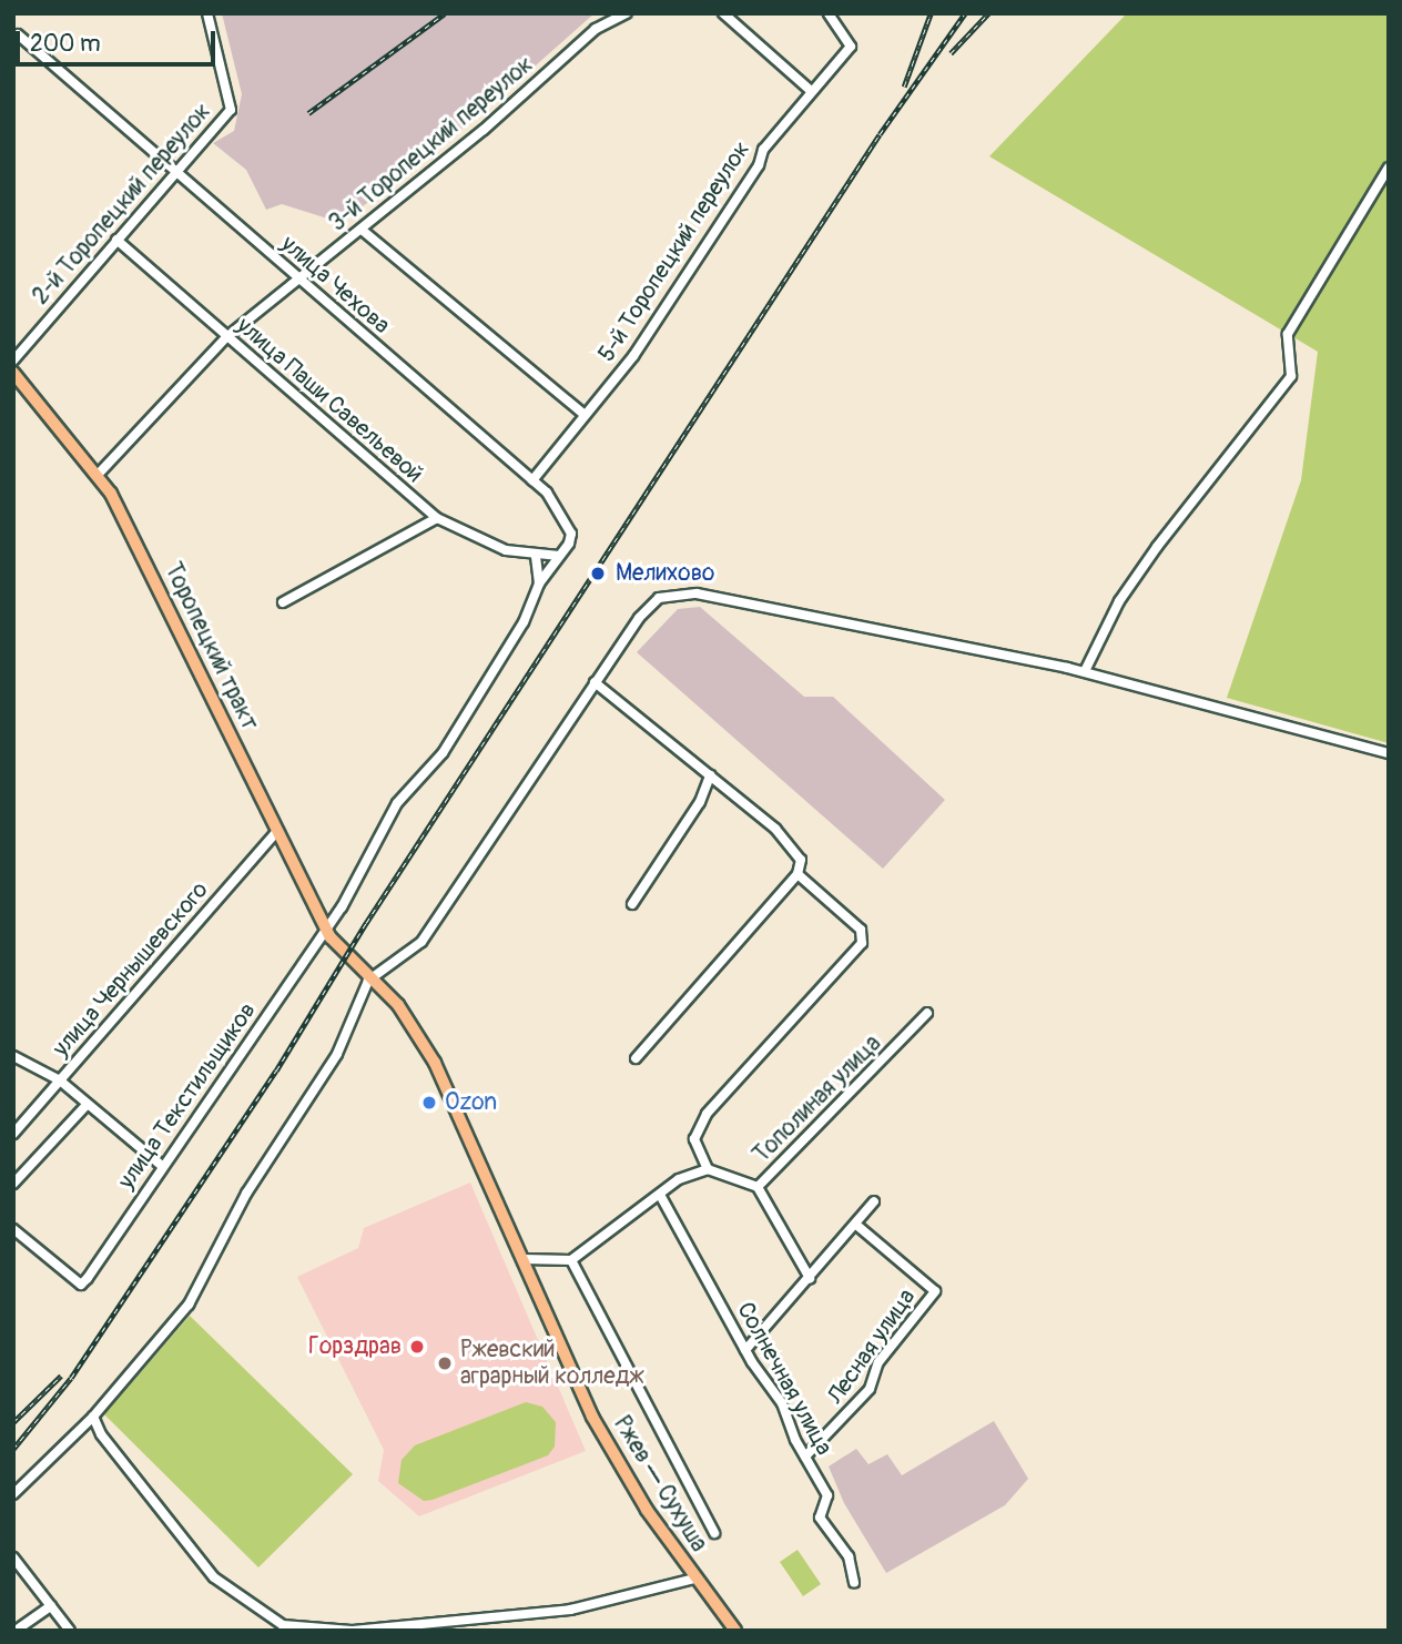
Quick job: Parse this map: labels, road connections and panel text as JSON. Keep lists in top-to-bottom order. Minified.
{"streets":{"main road":["Торопецкий тракт","Ржев — Сухуша"],"street":["3-й Торопецкий переулок","2-й Торопецкий переулок","5-й Торопецкий переулок","улица Чехова","улица Паши Савельевой","улица Чернышевского","улица Текстильщиков","Тополиная улица","Лесная улица","Солнечная улица"]},"crossings":[["3-й Торопецкий переулок","улица Чехова"],["3-й Торопецкий переулок","улица Паши Савельевой"],["3-й Торопецкий переулок","Торопецкий тракт"],["2-й Торопецкий переулок","улица Чехова"],["2-й Торопецкий переулок","улица Паши Савельевой"],["5-й Торопецкий переулок","улица Чехова"],["улица Чехова","улица Паши Савельевой"],["Торопецкий тракт","улица Чернышевского"],["Торопецкий тракт","улица Текстильщиков"],["Лесная улица","Солнечная улица"]],"places":["Мелихово","Ozon","Горздрав","Ржевский аграрный колледж"],"scale_bar":"200 m"}
